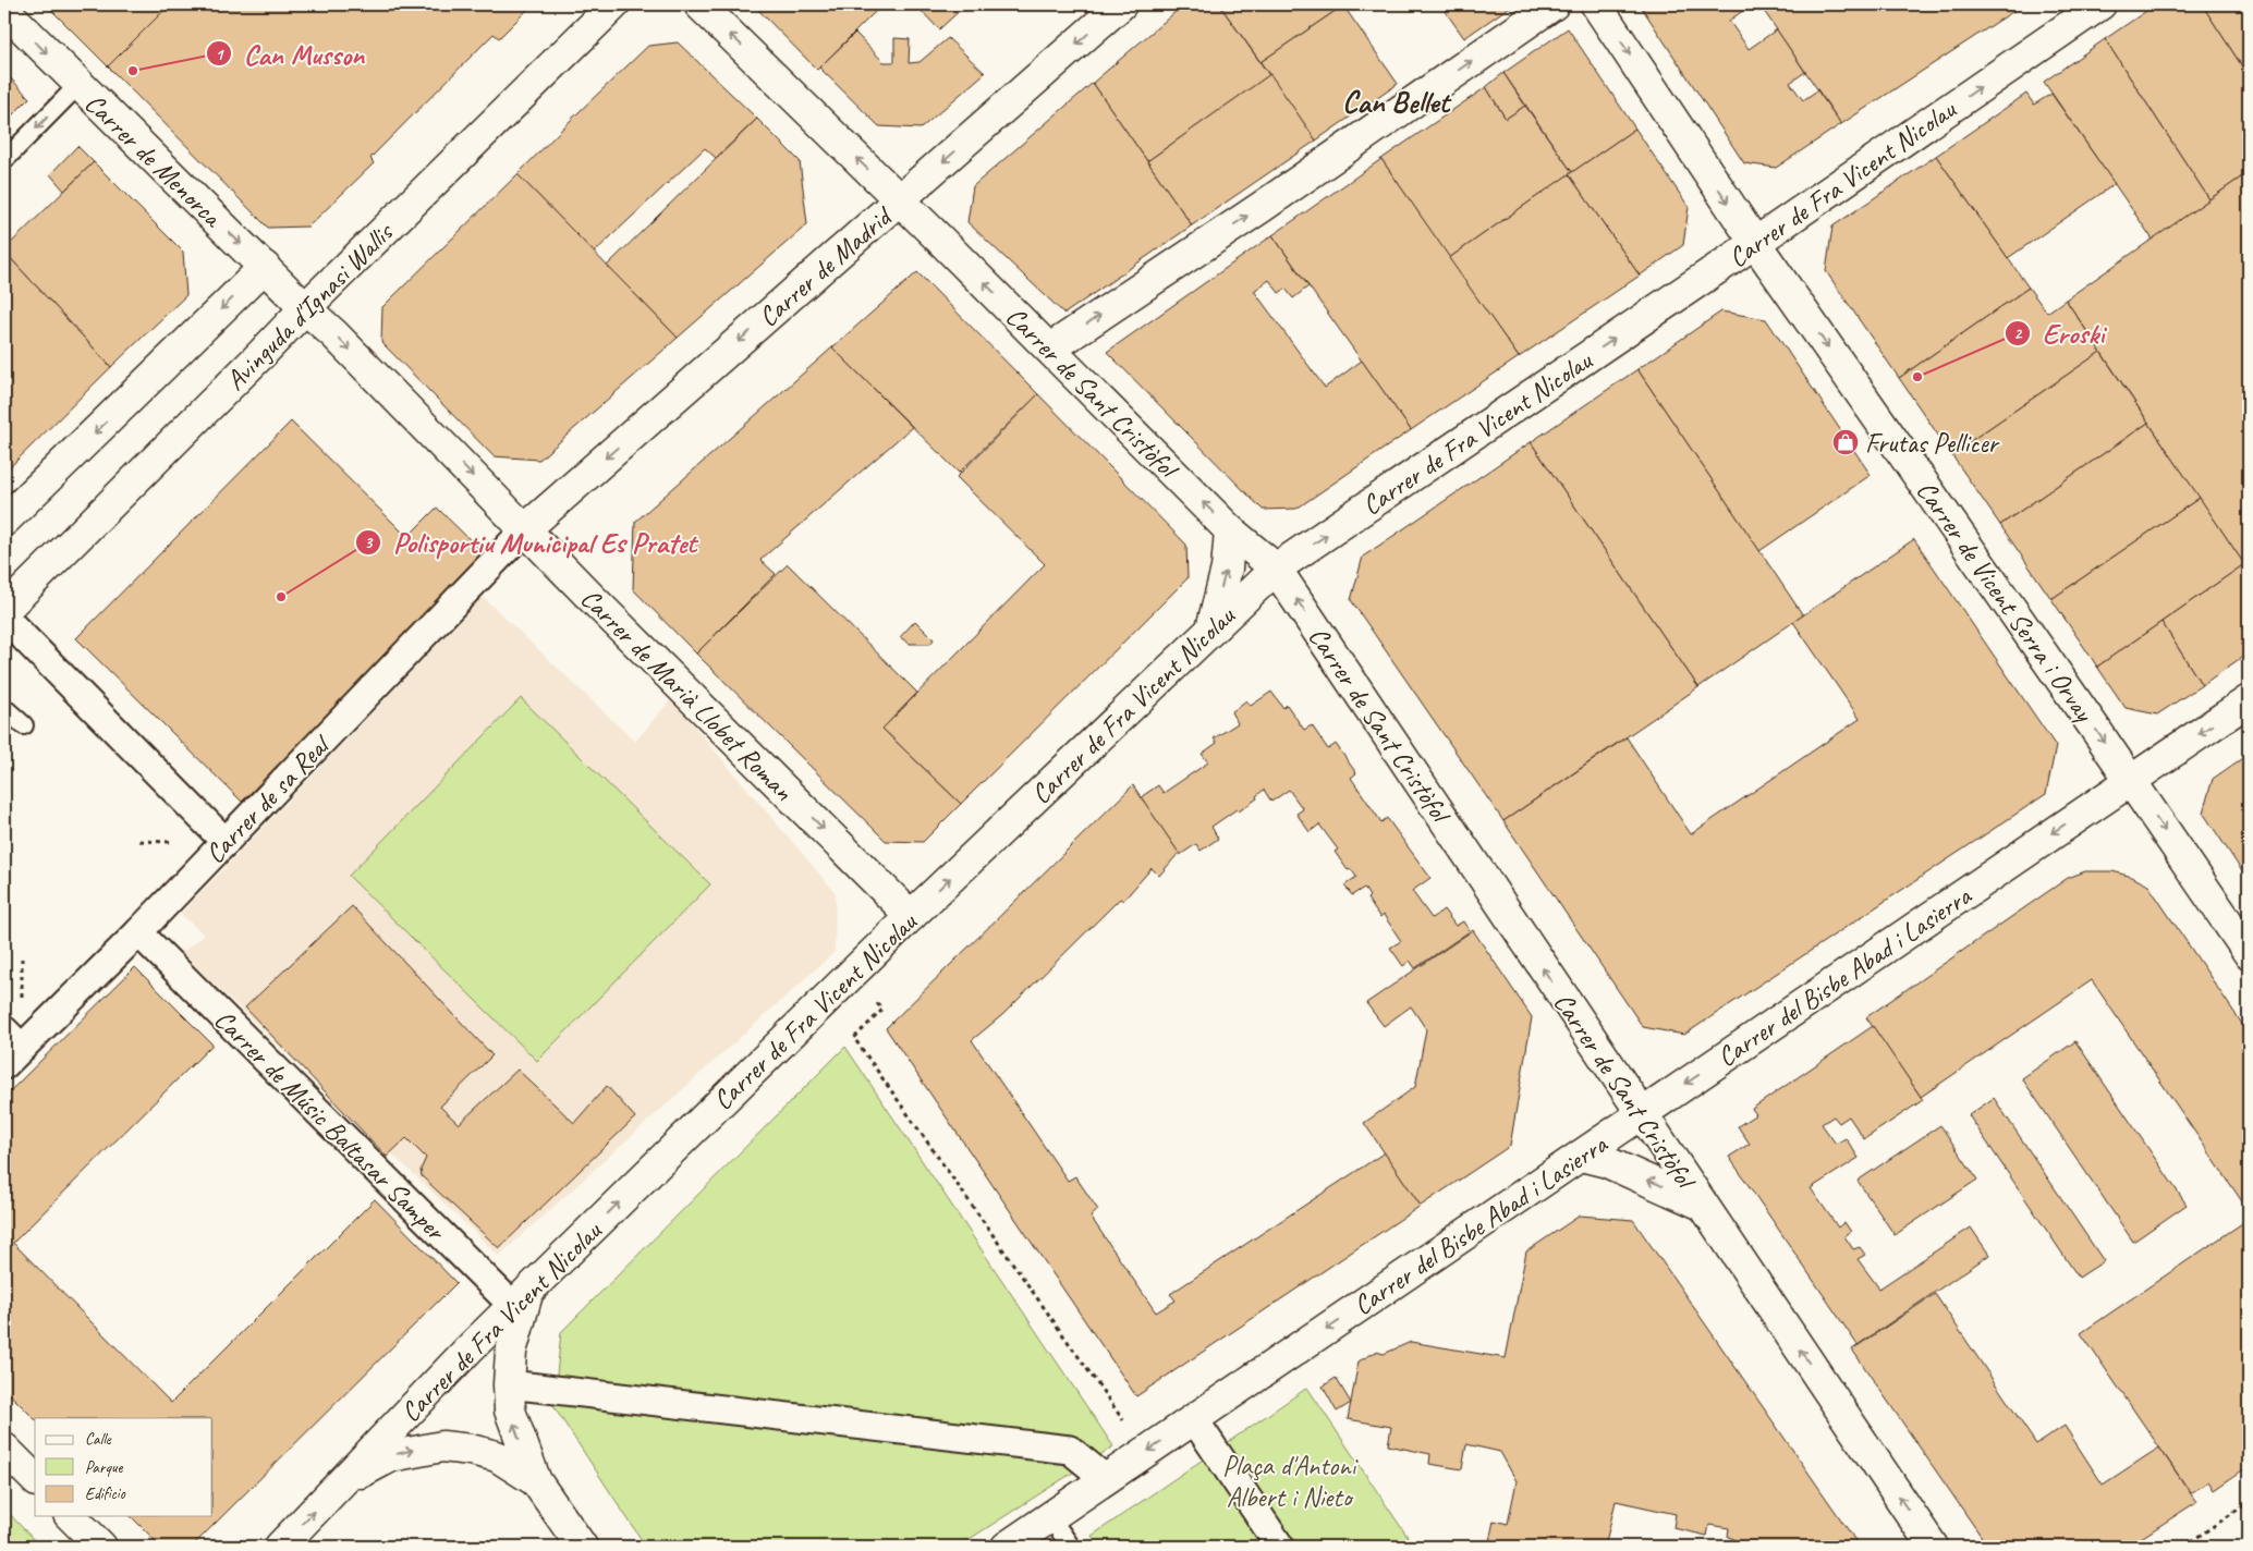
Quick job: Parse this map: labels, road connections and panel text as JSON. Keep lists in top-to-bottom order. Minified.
{"streets":{"street":["Carrer de Menorca","Carrer de Fra Vicent Nicolau","Carrer de Madrid","Avinguda d'Ignasi Wallis","Carrer de Sant Cristòfol","Carrer de Vicent Serra i Orvay","Carrer de Marià Llobet Roman","Carrer de sa Real","Carrer del Bisbe Abad i Lasierra","Carrer de Músic Baltasar Samper"]},"crossings":[["Carrer de Menorca","Avinguda d'Ignasi Wallis"],["Carrer de Menorca","Carrer de Marià Llobet Roman"],["Carrer de Fra Vicent Nicolau","Carrer de Sant Cristòfol"],["Carrer de Fra Vicent Nicolau","Carrer de Vicent Serra i Orvay"],["Carrer de Fra Vicent Nicolau","Carrer de Marià Llobet Roman"],["Carrer de Fra Vicent Nicolau","Carrer de Músic Baltasar Samper"],["Carrer de Madrid","Carrer de Sant Cristòfol"],["Carrer de Madrid","Carrer de Marià Llobet Roman"],["Carrer de Madrid","Carrer de sa Real"],["Avinguda d'Ignasi Wallis","Carrer de Marià Llobet Roman"],["Carrer de Sant Cristòfol","Carrer del Bisbe Abad i Lasierra"],["Carrer de Vicent Serra i Orvay","Carrer del Bisbe Abad i Lasierra"],["Carrer de Marià Llobet Roman","Carrer de sa Real"],["Carrer de sa Real","Carrer de Músic Baltasar Samper"]],"one_way":["Carrer de Menorca","Carrer de Fra Vicent Nicolau","Carrer de Sant Cristòfol","Carrer de Vicent Serra i Orvay","Carrer de Marià Llobet Roman","Carrer del Bisbe Abad i Lasierra"],"districts":["Can Bellet"],"parks":["Plaça d'Antoni Albert i Nieto"],"places":{"other":["Can Musson","Eroski","Polisportiu Municipal Es Pratet"],"shop":["Frutas Pellicer"]},"legend":["Calle","Parque","Edificio"]}
